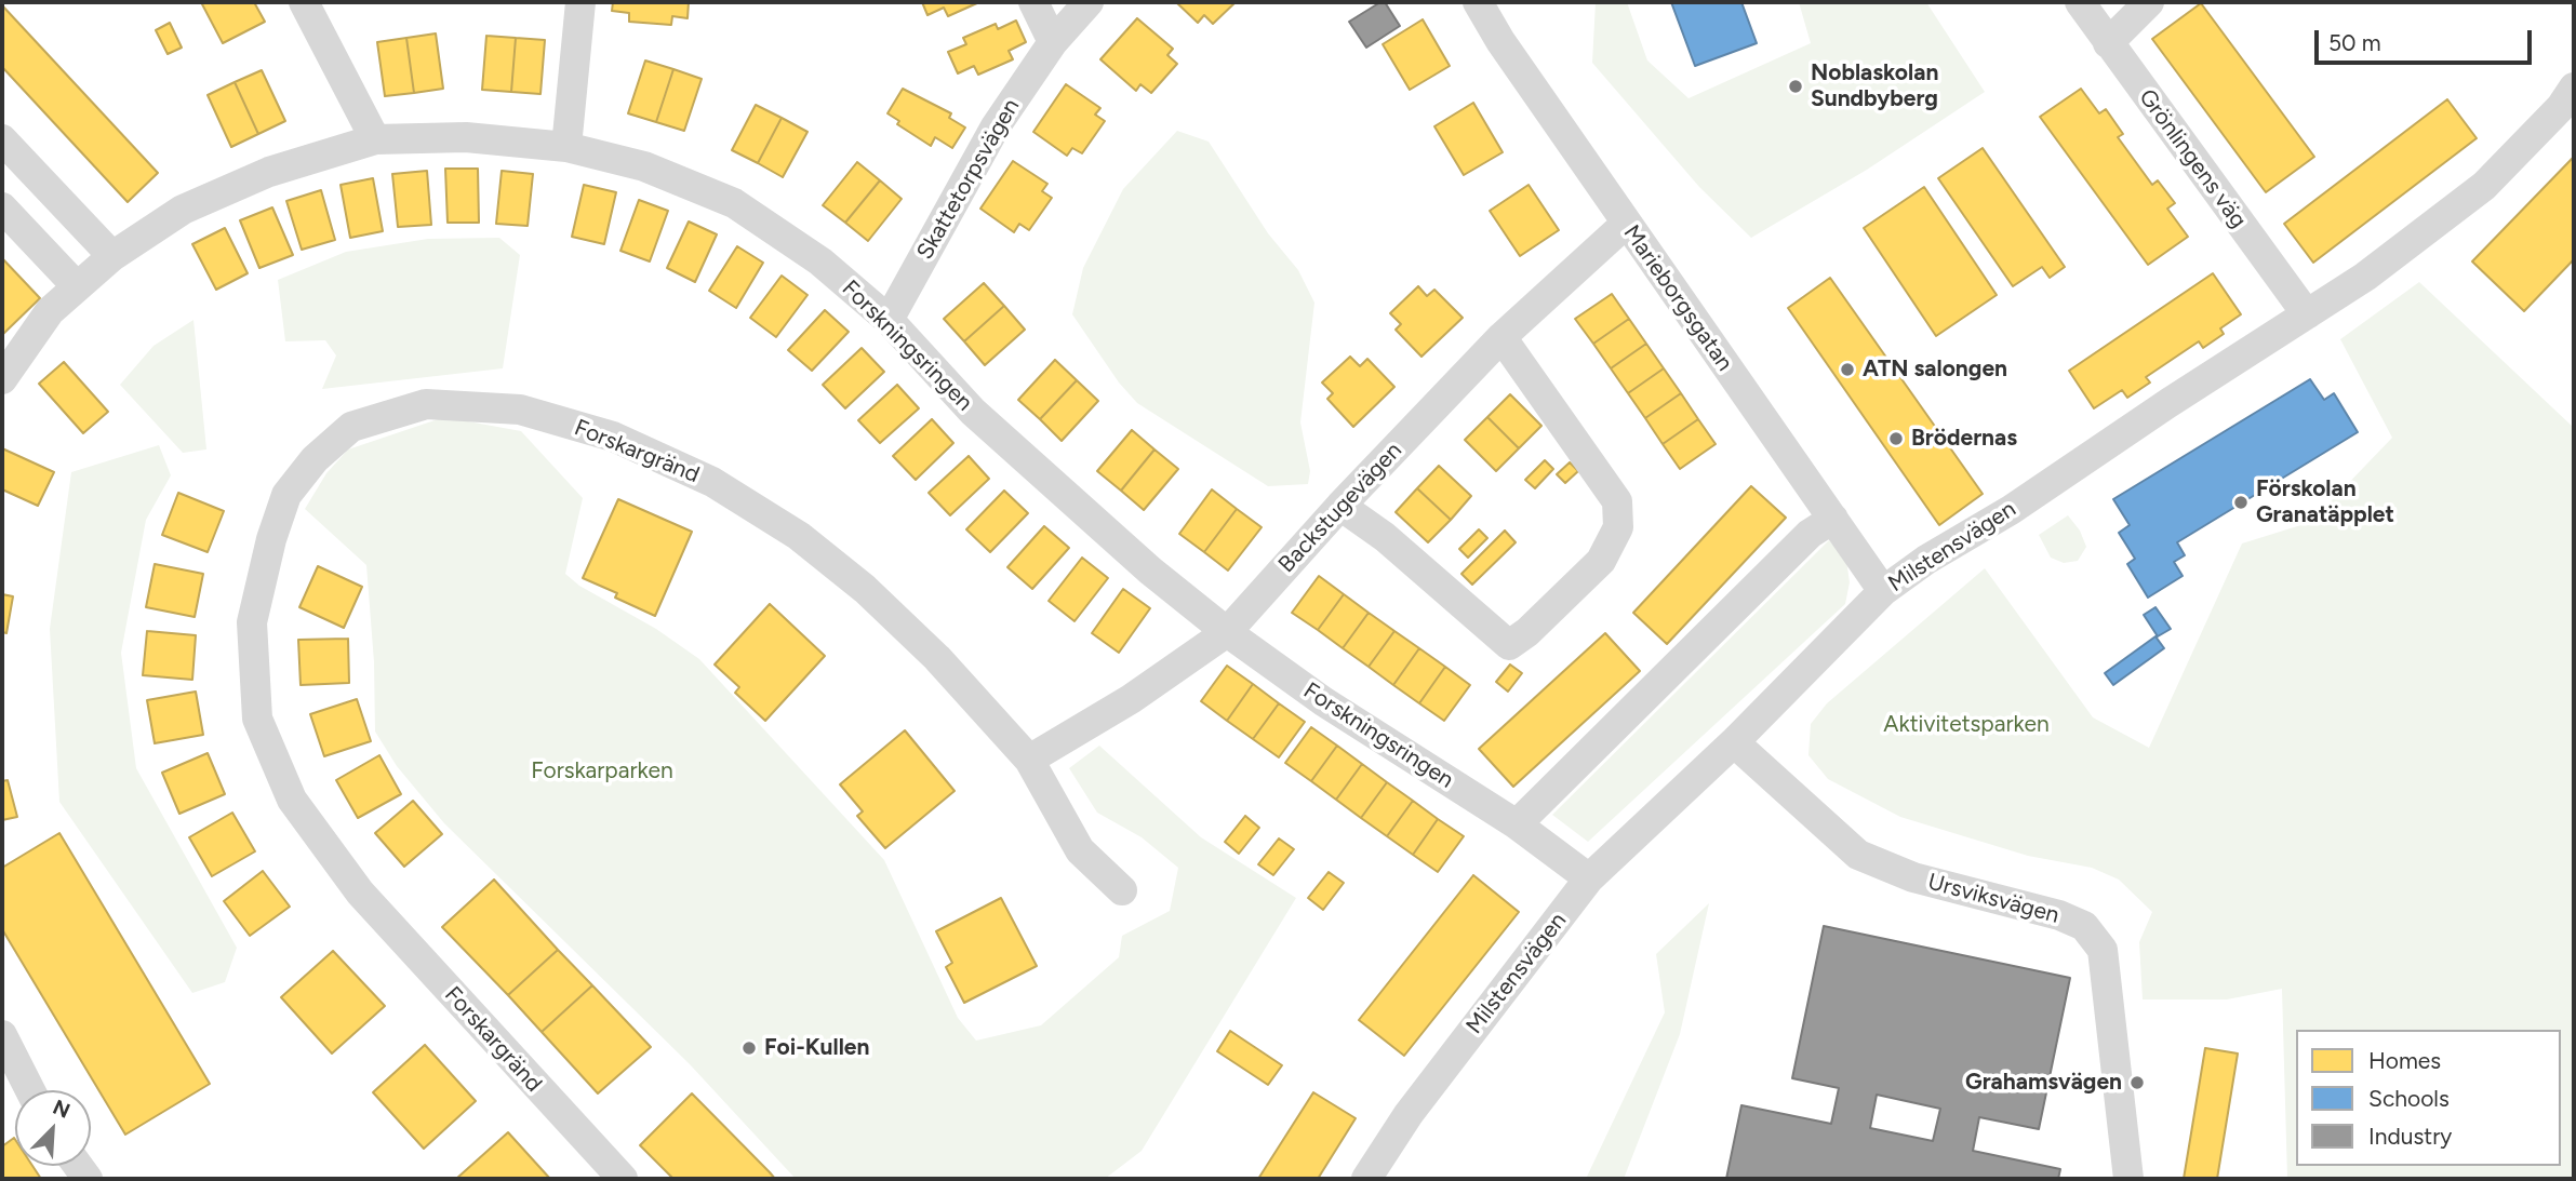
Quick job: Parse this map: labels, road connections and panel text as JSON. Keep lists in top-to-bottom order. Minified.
{"streets":{"street":["Grönlingens väg","Skattetorpsvägen","Marieborgsgatan","Forskningsringen","Forskargränd","Backstugevägen","Milstensvägen","Ursviksvägen"]},"crossings":[["Grönlingens väg","Milstensvägen"],["Skattetorpsvägen","Forskningsringen"],["Marieborgsgatan","Backstugevägen"],["Marieborgsgatan","Milstensvägen"],["Forskningsringen","Backstugevägen"],["Forskningsringen","Milstensvägen"],["Forskargränd","Backstugevägen"],["Milstensvägen","Ursviksvägen"]],"parks":["Aktivitetsparken","Forskarparken"],"places":["Noblaskolan Sundbyberg","ATN salongen","Brödernas","Förskolan Granatäpplet","Foi-Kullen","Grahamsvägen"],"legend":["Homes","Schools","Industry"],"scale_bar":"50 m","north":"top right"}
